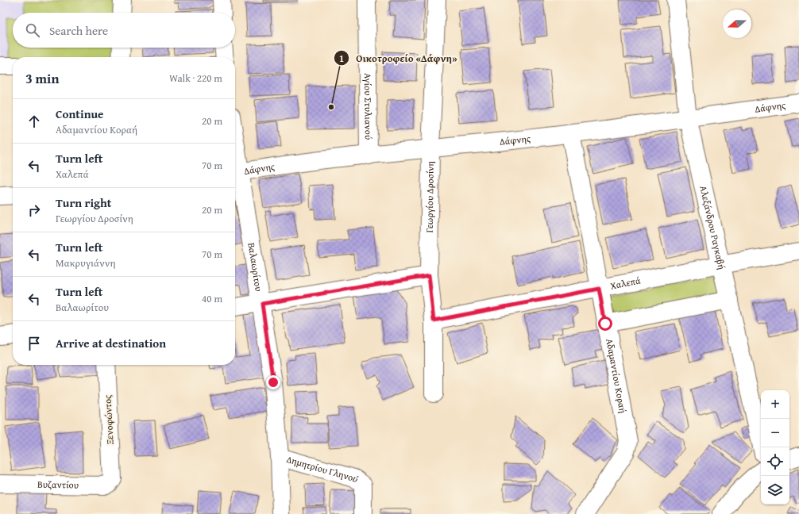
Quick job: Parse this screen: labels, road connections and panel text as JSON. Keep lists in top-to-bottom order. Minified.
{"streets":{"street":["Αγίου Στυλιανού","Δάφνης","Γεωργίου Δροσίνη","Αλεξάνδρου Ραγκαβή","Βαλαωρίτου","Χαλεπά","Αδαμαντίου Κοραή","Ξενοφώντος","Δημητρίου Γληνού","Βυζαντίου"]},"crossings":[["Αγίου Στυλιανού","Δάφνης"],["Δάφνης","Γεωργίου Δροσίνη"],["Δάφνης","Αλεξάνδρου Ραγκαβή"],["Δάφνης","Βαλαωρίτου"],["Δάφνης","Αδαμαντίου Κοραή"],["Γεωργίου Δροσίνη","Χαλεπά"],["Αλεξάνδρου Ραγκαβή","Χαλεπά"],["Βαλαωρίτου","Δημητρίου Γληνού"],["Χαλεπά","Αδαμαντίου Κοραή"],["Ξενοφώντος","Βυζαντίου"]],"places":["Οικοτροφείο «Δάφνη»"],"north":"left","page":{"search":"Search here","heading":["3 min","Walk · 220 m"],"list":[["Continue","Αδαμαντίου Κοραή","20 m"],["Turn left","Χαλεπά","70 m"],["Turn right","Γεωργίου Δροσίνη","20 m"],["Turn left","Μακρυγιάννη","70 m"],["Turn left","Βαλαωρίτου","40 m"],"Arrive at destination"],"map_buttons":["+","−"]}}
